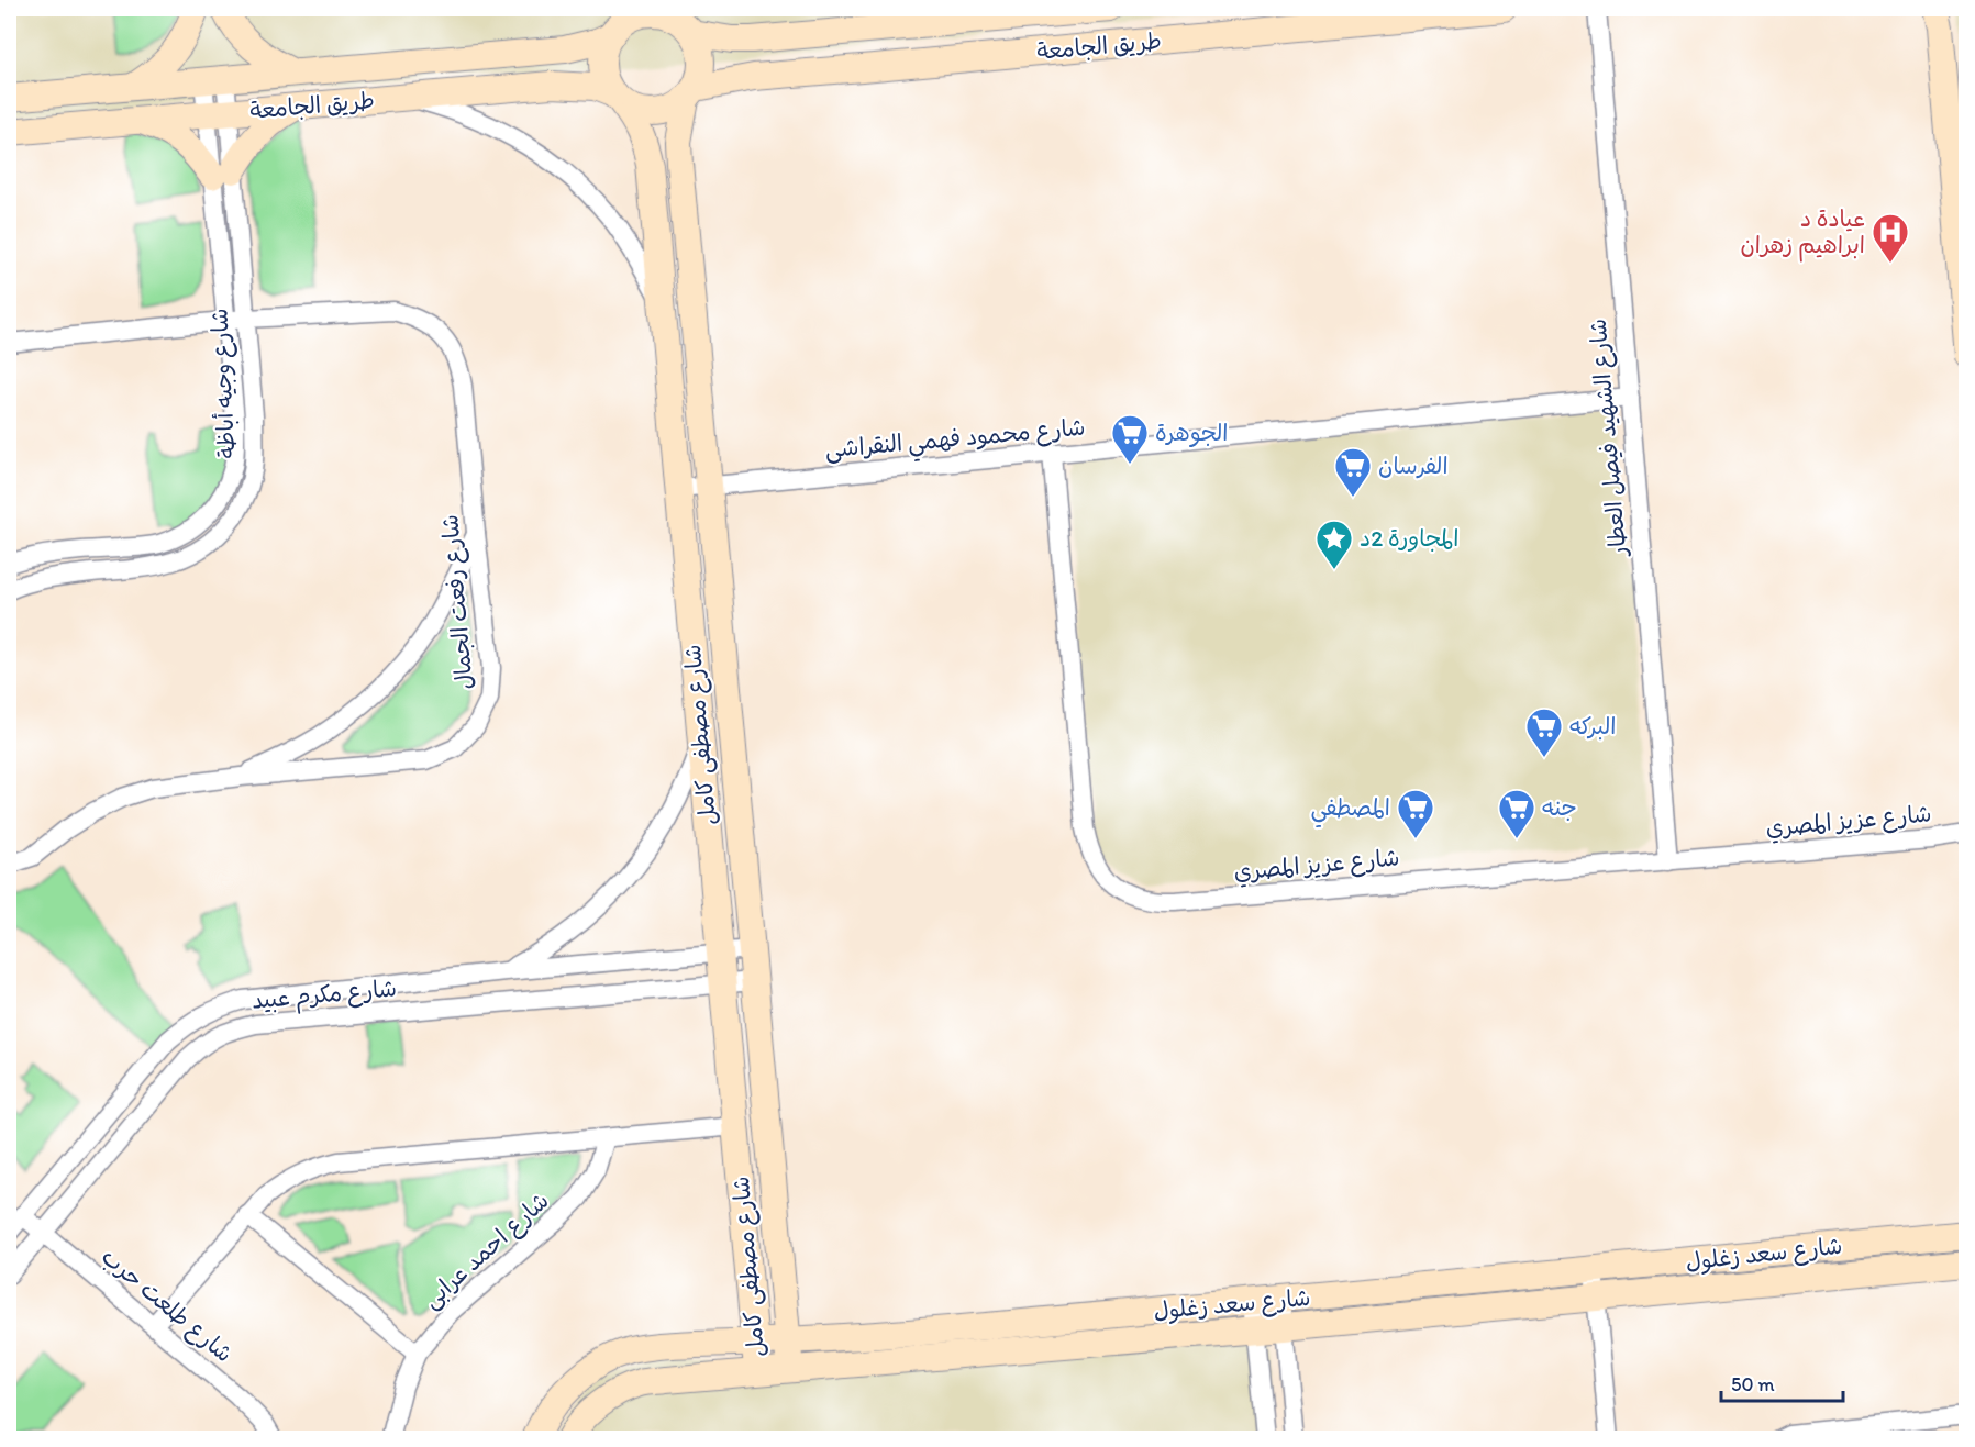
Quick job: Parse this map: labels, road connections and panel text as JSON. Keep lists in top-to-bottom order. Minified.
{"streets":{"street":["طريق الجامعة","شارع وجيه أباظة","شارع الشهيد فيصل العطار","شارع محمود فهمي النقراشى","شارع رفعت الجمال","شارع مصطفى كامل","شارع عزيز المصري","شارع مكرم عبيد","شارع احمد عرابى","شارع سعد زغلول","شارع طلعت حرب"]},"crossings":[["طريق الجامعة","شارع وجيه أباظة"],["طريق الجامعة","شارع مصطفى كامل"],["شارع وجيه أباظة","شارع رفعت الجمال"],["شارع الشهيد فيصل العطار","شارع محمود فهمي النقراشى"],["شارع الشهيد فيصل العطار","شارع عزيز المصري"],["شارع محمود فهمي النقراشى","شارع مصطفى كامل"],["شارع محمود فهمي النقراشى","شارع عزيز المصري"],["شارع مصطفى كامل","شارع مكرم عبيد"],["شارع مصطفى كامل","شارع سعد زغلول"],["شارع مكرم عبيد","شارع طلعت حرب"]],"places":{"hospital":["عيادة د ابراهيم زهران"],"supermarket":["الجوهرة","الفرسان","البركه","المصطفي","جنه"],"place":["المجاورة 2د"]},"scale_bar":"50 m"}
